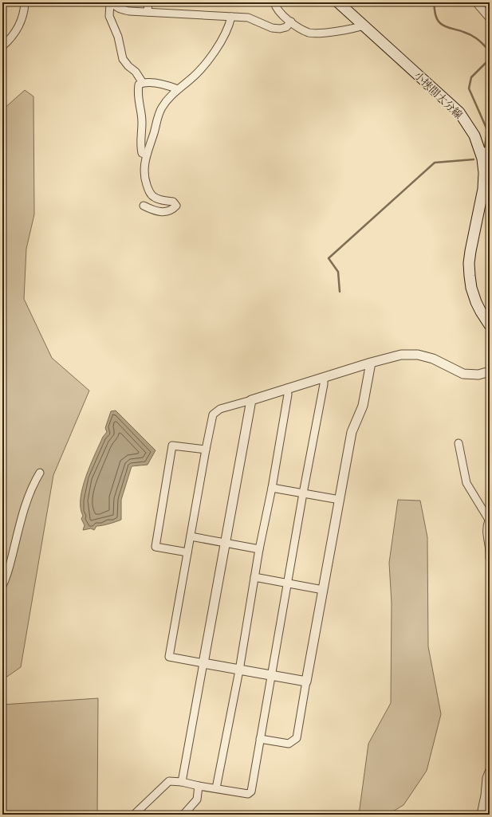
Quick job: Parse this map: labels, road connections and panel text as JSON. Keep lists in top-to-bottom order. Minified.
{"streets":{"main road":["小挾間大分線"]}}
